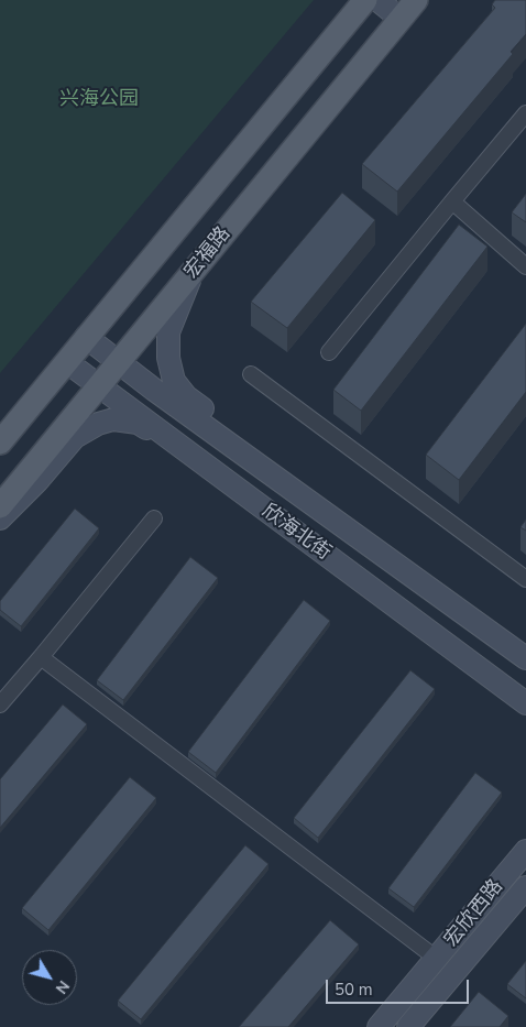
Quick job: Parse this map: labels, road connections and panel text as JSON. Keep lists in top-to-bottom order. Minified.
{"streets":{"main road":["宏福路"],"street":["欣海北街","宏欣西路"]},"crossings":[["宏福路","欣海北街"]],"parks":["兴海公园"],"scale_bar":"50 m","north":"bottom right"}
